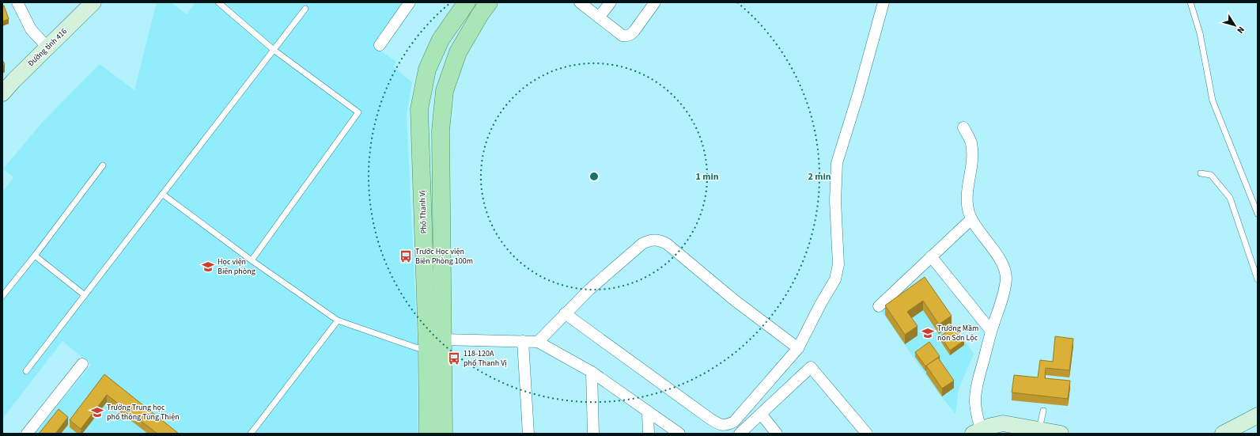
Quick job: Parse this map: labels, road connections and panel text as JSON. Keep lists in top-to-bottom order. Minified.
{"streets":{"main road":["Đường tỉnh 416","Phố Thanh Vị"]},"places":{"bus stop":["Trước Học viện Biên Phòng 100m","118-120A phố Thanh Vị"],"school or university":["Học viện Biên phòng","Trường Mầm non Sơn Lộc","Trường Trung học phổ thông Tùng Thiện"]},"north":"bottom right","rings":["1 min","2 min"]}
